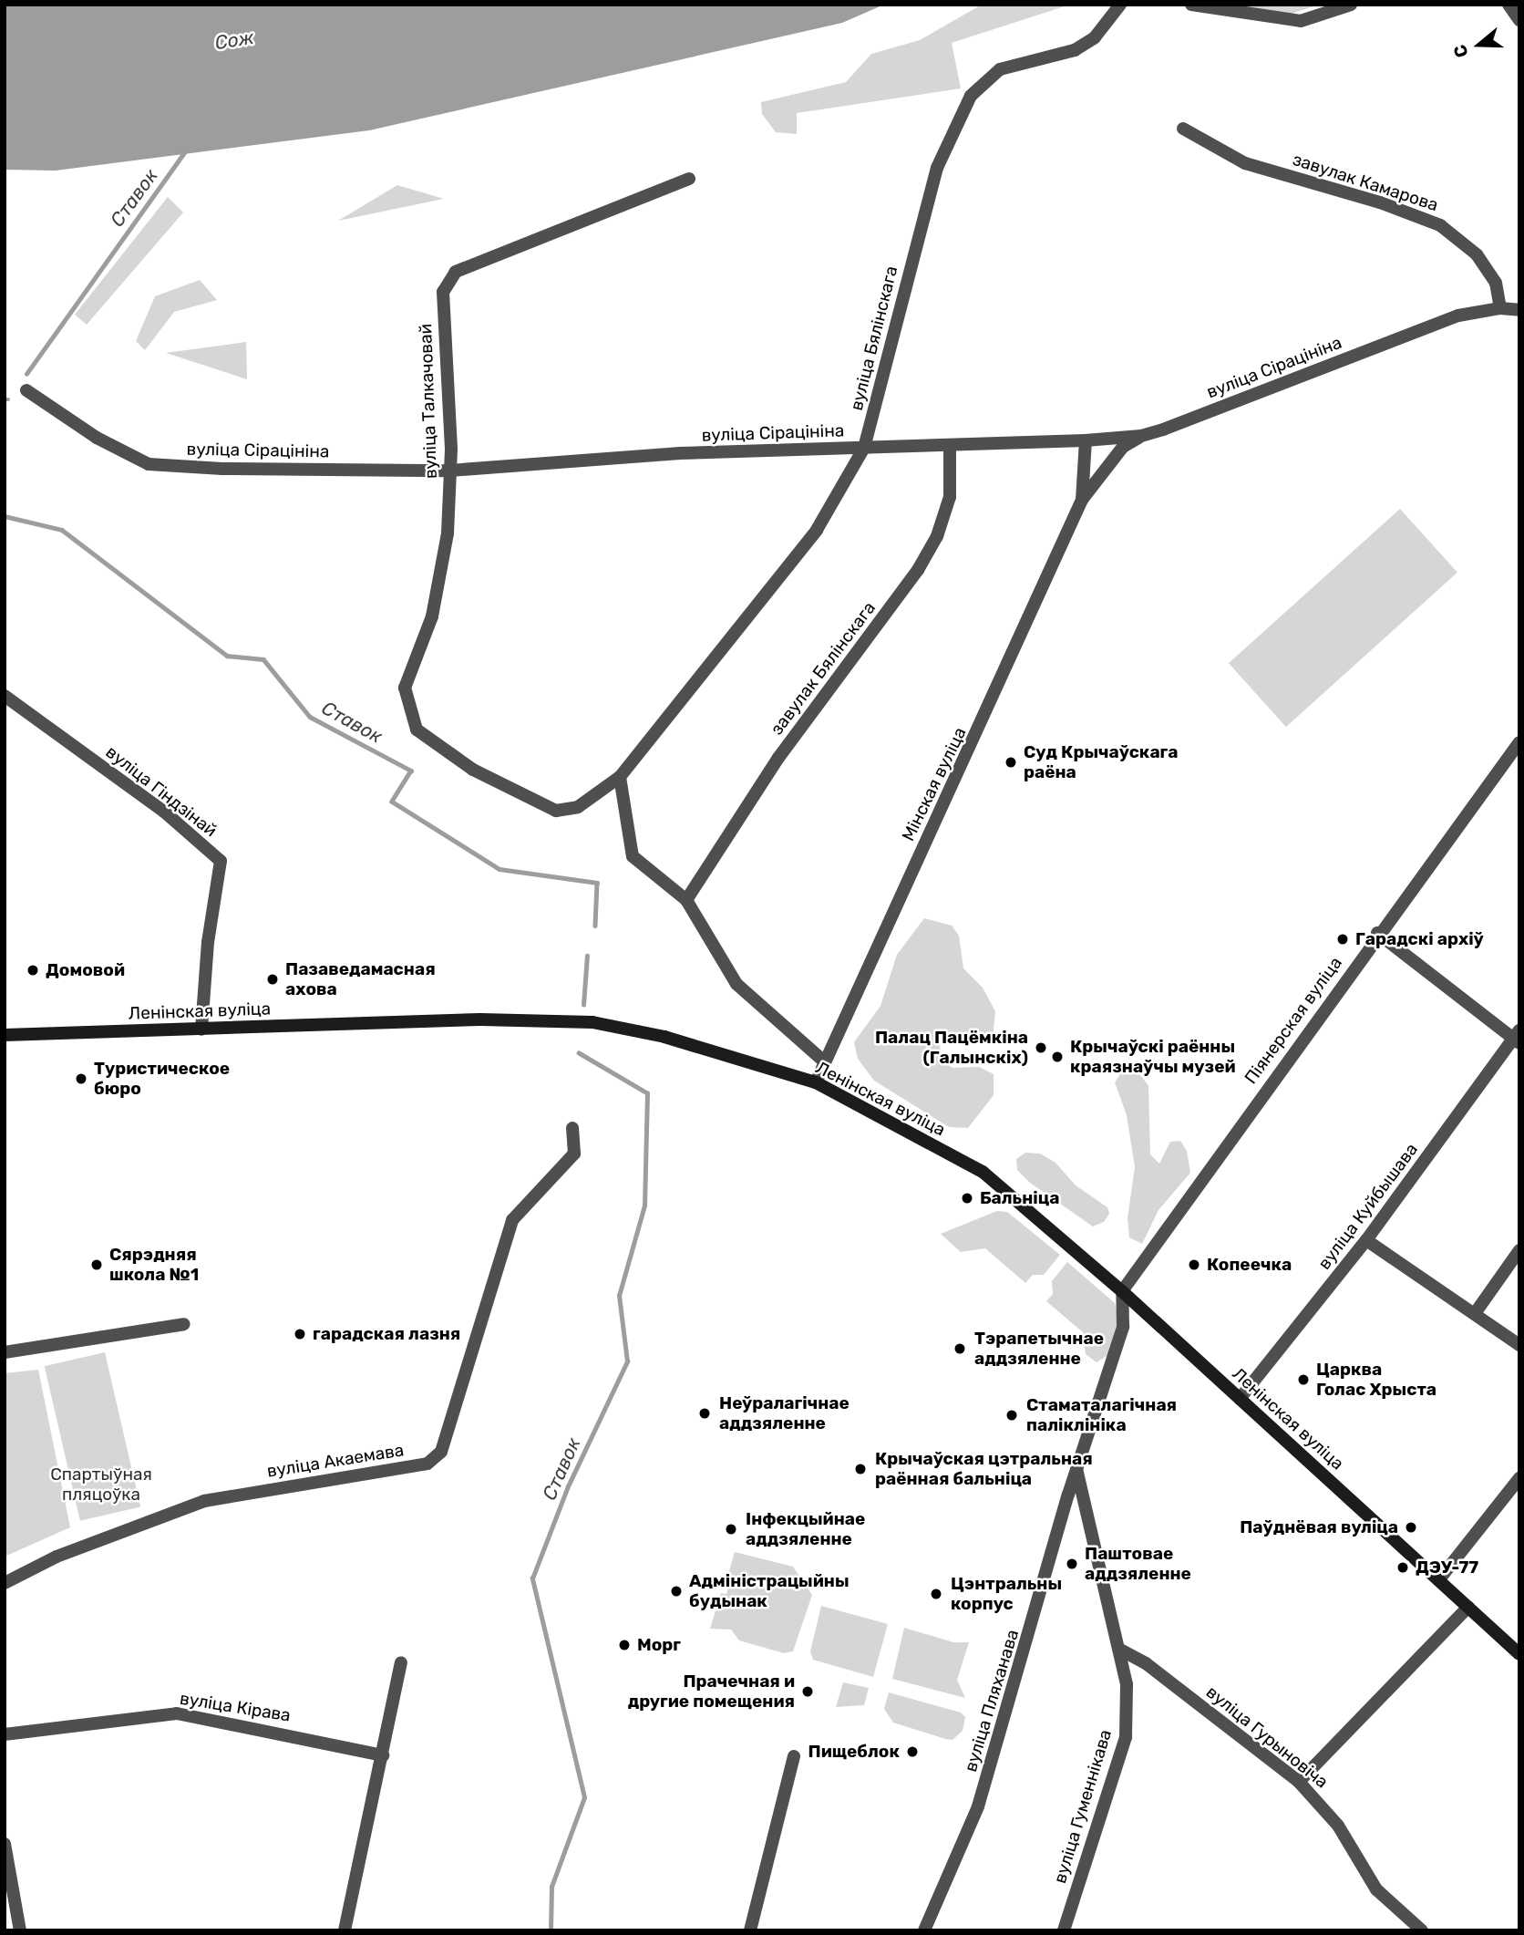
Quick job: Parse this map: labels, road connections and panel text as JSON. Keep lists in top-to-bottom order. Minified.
{"streets":{"main road":["Ленінская вуліца"],"street":["завулак Камарова","вуліца Бялінскага","вуліца Сірацініна","вуліца Талкачовай","завулак Бялінскага","Мінская вуліца","вуліца Гіндзінай","Піянерская вуліца","вуліца Куйбышава","вуліца Акаемава","вуліца Пляханава","вуліца Кірава","вуліца Гурыновіча","вуліца Гуменнікава"]},"crossings":[["завулак Камарова","вуліца Сірацініна"],["вуліца Бялінскага","вуліца Сірацініна"],["вуліца Бялінскага","вуліца Талкачовай"],["вуліца Сірацініна","вуліца Талкачовай"],["вуліца Сірацініна","завулак Бялінскага"],["вуліца Сірацініна","Мінская вуліца"],["Мінская вуліца","Ленінская вуліца"],["вуліца Гіндзінай","Ленінская вуліца"],["Ленінская вуліца","Піянерская вуліца"],["Ленінская вуліца","вуліца Куйбышава"],["Ленінская вуліца","вуліца Пляханава"],["Піянерская вуліца","вуліца Пляханава"],["вуліца Пляханава","вуліца Гуменнікава"],["вуліца Гурыновіча","вуліца Гуменнікава"]],"water":["Сож","Ставок"],"parks":["Спартыўная пляцоўка"],"places":["Суд Крычаўскага раёна","Гарадскі архіў","Домовой","Пазаведамасная ахова","Палац Пацёмкіна (Галынскіх)","Крычаўскі раённы краязнаўчы музей","Туристическое бюро","Бальніца","Сярэдняя школа №1","Копеечка","гарадская лазня","Тэрапетычнае аддзяленне","Царква Голас Хрыста","Неўралагічнае аддзяленне","Стаматалагічная паліклініка","Крычаўская цэтральная раённая бальніца","Паўднёвая вуліца","Інфекцыйнае аддзяленне","Паштовае аддзяленне","ДЭУ-77","Адміністрацыйны будынак","Цэнтральны корпус","Морг","Прачечная и другие помещения","Пищеблок"],"north":"left"}
